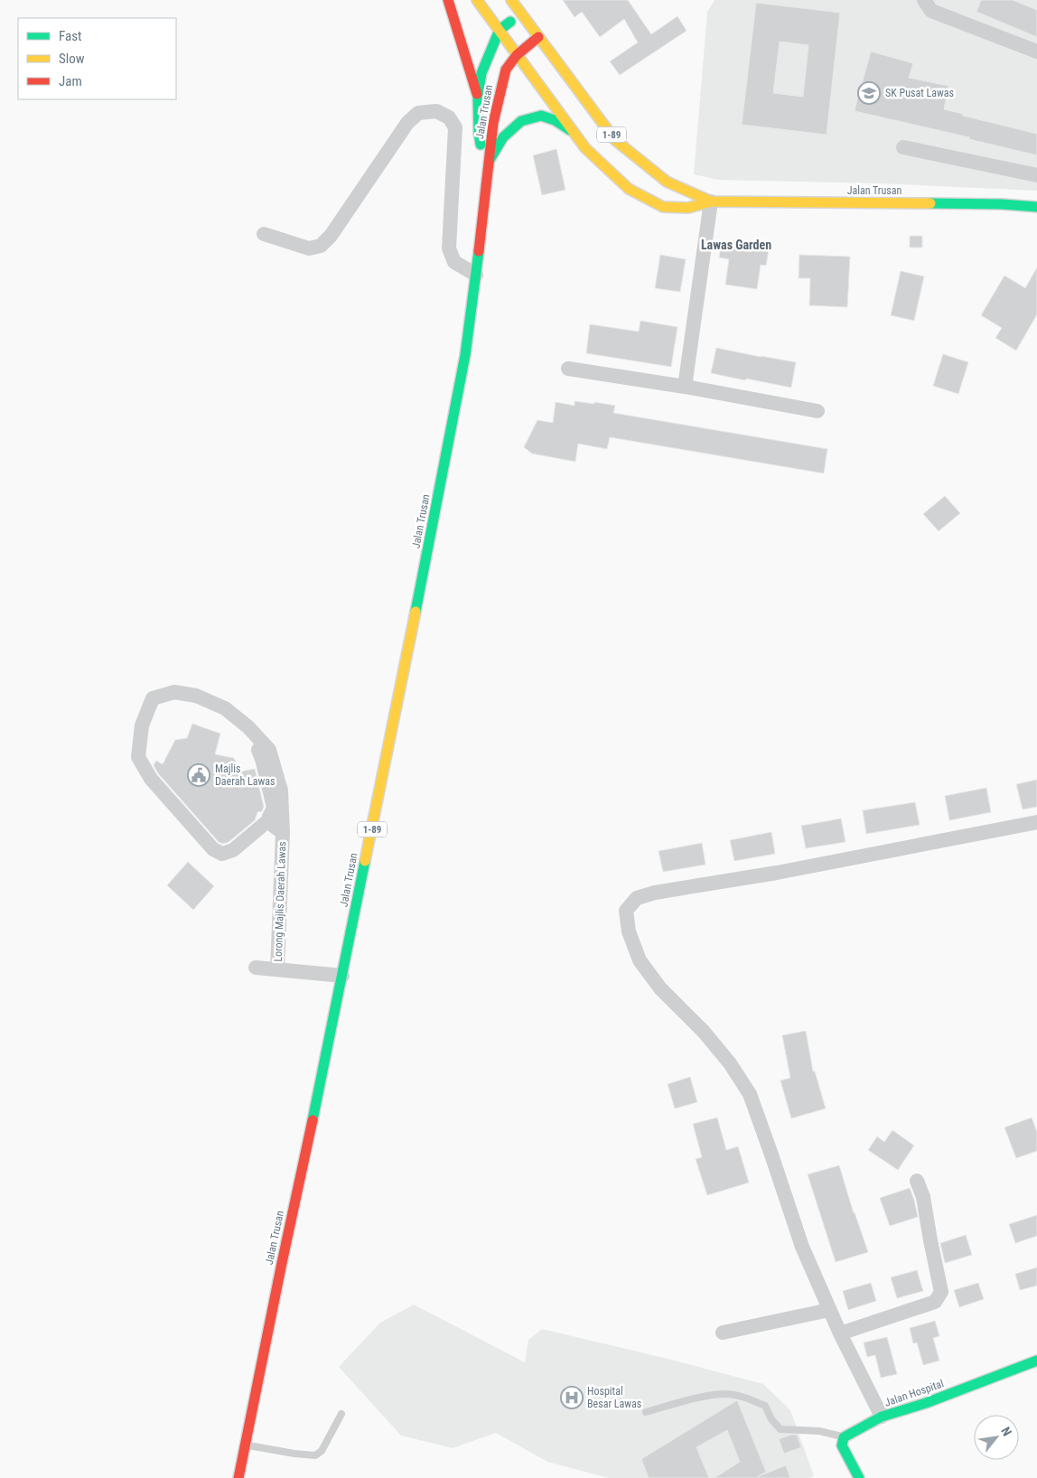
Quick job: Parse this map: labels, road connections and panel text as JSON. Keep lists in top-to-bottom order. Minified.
{"streets":{"main road":["Jalan Trusan","1-89","Jalan Hospital"],"street":["Lorong Majlis Daerah Lawas"]},"districts":["Lawas Garden"],"places":{"school or university":["SK Pusat Lawas"],"public building":["Majlis Daerah Lawas"],"hospital":["Hospital Besar Lawas"]},"legend":["Fast","Slow","Jam"],"north":"top right"}
